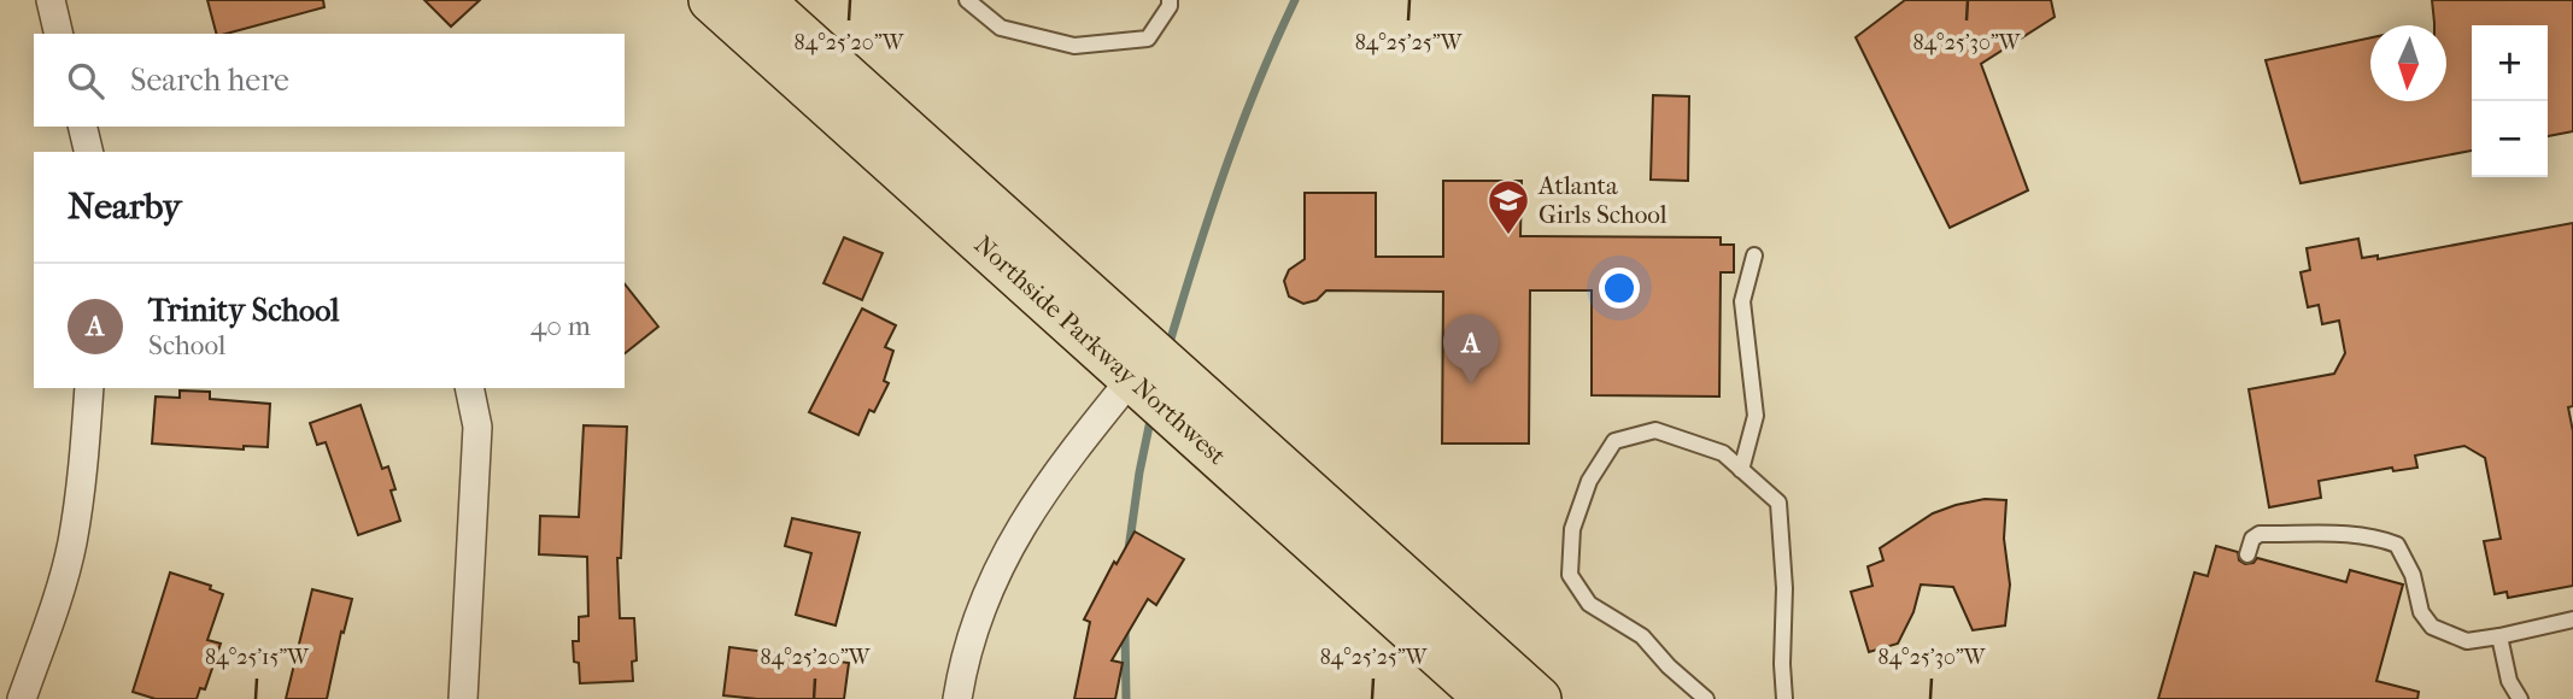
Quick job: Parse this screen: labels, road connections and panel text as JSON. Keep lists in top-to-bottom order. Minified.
{"streets":{"main road":["Northside Parkway Northwest"]},"places":{"school or university":["Atlanta Girls School"]},"north":"bottom","page":{"map_buttons":["+","−"],"search":"Search here","heading":"Nearby","list":[{"mark":"A","name":"Trinity School","note":"School","value":"40 m"}],"pins":"A"},"coordinates":["84°25'30\"W","84°25'20\"W","84°25'25\"W","84°25'15\"W"]}
